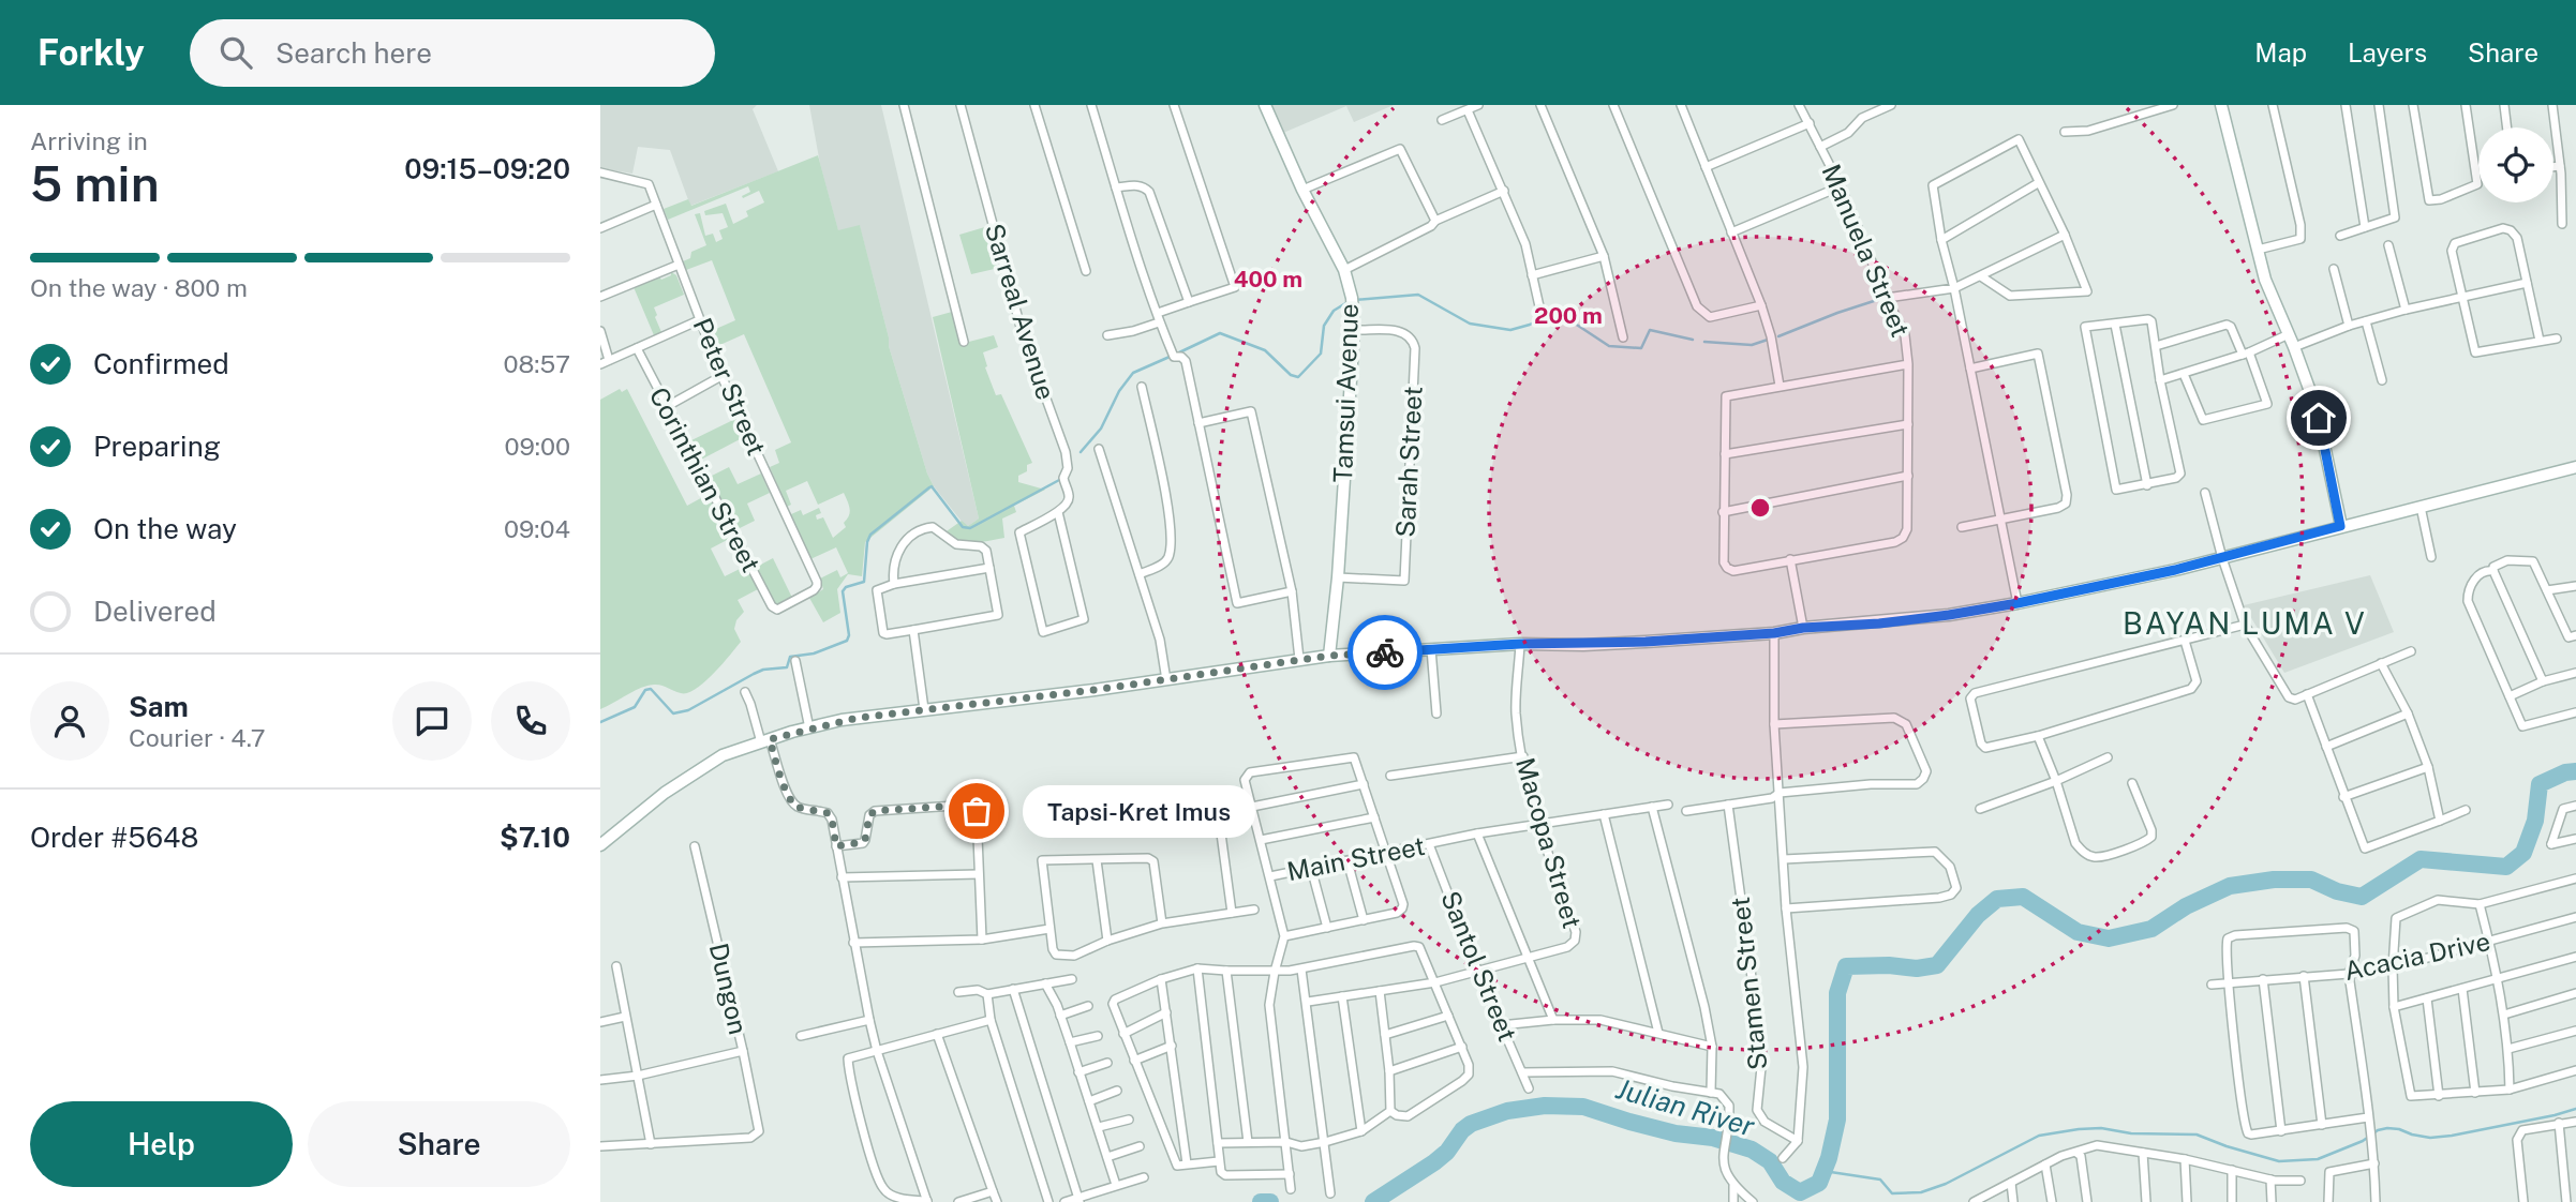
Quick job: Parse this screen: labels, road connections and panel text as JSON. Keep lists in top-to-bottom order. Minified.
{"streets":{"main road":["Tamsui Avenue"],"street":["Manuela Street","Sarreal Avenue","Peter Street","Sarah Street","Corinthian Street","Macopa Street","Main Street","Acacia Drive","Santol Street","Stamen Street","Dungon"]},"crossings":[["Peter Street","Corinthian Street"],["Tamsui Avenue","Sarah Street"],["Macopa Street","Main Street"],["Macopa Street","Santol Street"],["Main Street","Santol Street"]],"districts":["BAYAN LUMA V"],"water":["Julian River"],"places":["Tapsi-Kret Imus"],"page":{"header":"Forkly","search":"Search here","nav":["Map","Layers","Share"],"heading":["5 min","Arriving in","09:15–09:20"],"panel":["Sam","Courier · 4.7","Order #5648","$7.10"],"bar":"On the way · 800 m","list":[["Confirmed","08:57"],["Preparing","09:00"],["On the way","09:04"],"Delivered"],"bubble":"Tapsi-Kret Imus","buttons":["Help","Share"]},"rings":["400 m","200 m"]}
